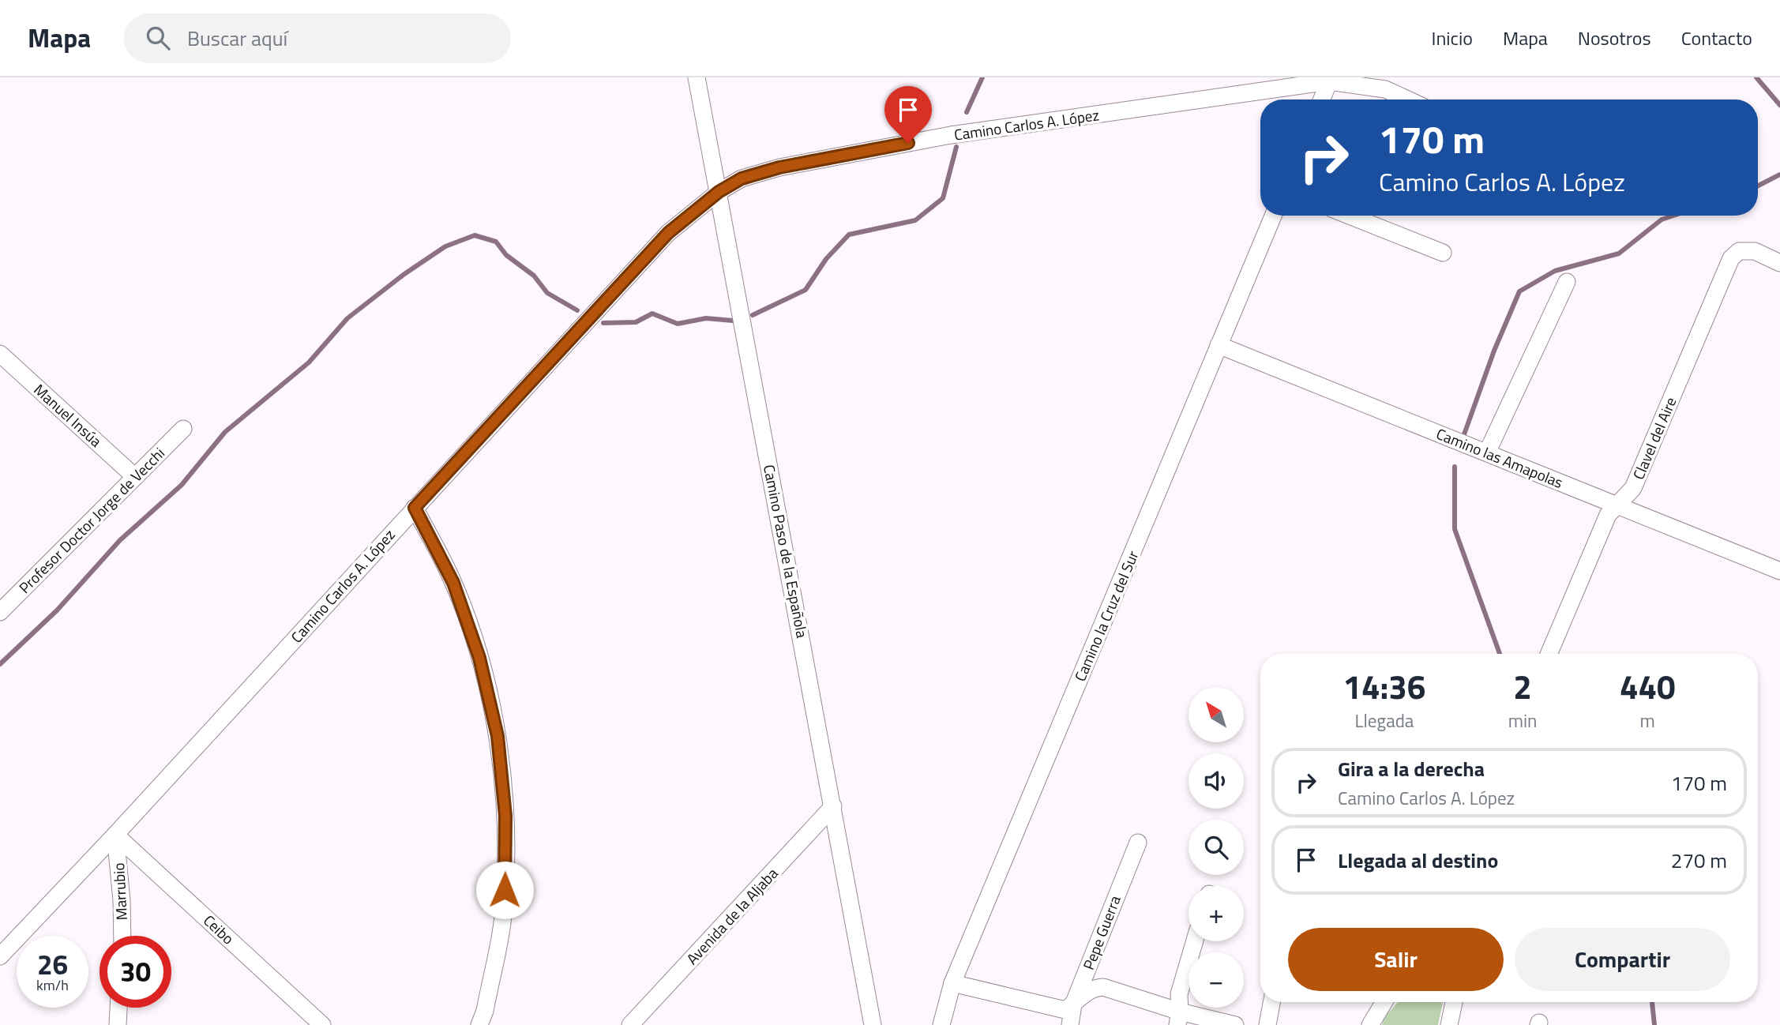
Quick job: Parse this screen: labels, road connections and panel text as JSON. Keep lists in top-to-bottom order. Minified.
{"streets":{"street":["Camino Carlos A. López","Manuel Insúa","Clavel del Aire","Camino las Amapolas","Profesor Doctor Jorge de Vecchi","Camino Paso de la Española","Camino la Cruz del Sur","Marrubio","Avenida de la Aljaba","Ceibo","Pepe Guerra"]},"crossings":[["Camino Carlos A. López","Camino Paso de la Española"],["Camino Carlos A. López","Marrubio"],["Camino Carlos A. López","Ceibo"],["Manuel Insúa","Profesor Doctor Jorge de Vecchi"],["Clavel del Aire","Camino las Amapolas"],["Camino las Amapolas","Camino la Cruz del Sur"],["Camino Paso de la Española","Avenida de la Aljaba"],["Marrubio","Ceibo"]],"north":"top left","page":{"header":"Mapa","search":"Buscar aquí","nav":["Inicio","Mapa","Nosotros","Contacto"],"turn":["170 m","Camino Carlos A. López"],"eta":["14:36","Llegada","2","min","440","m"],"map_buttons":["+","−"],"list":[{"name":"Gira a la derecha","note":"Camino Carlos A. López","value":"170 m"},{"name":"Llegada al destino","value":"270 m"}],"buttons":["Salir","Compartir"],"speed":"26 km/h","limit":"30"}}
